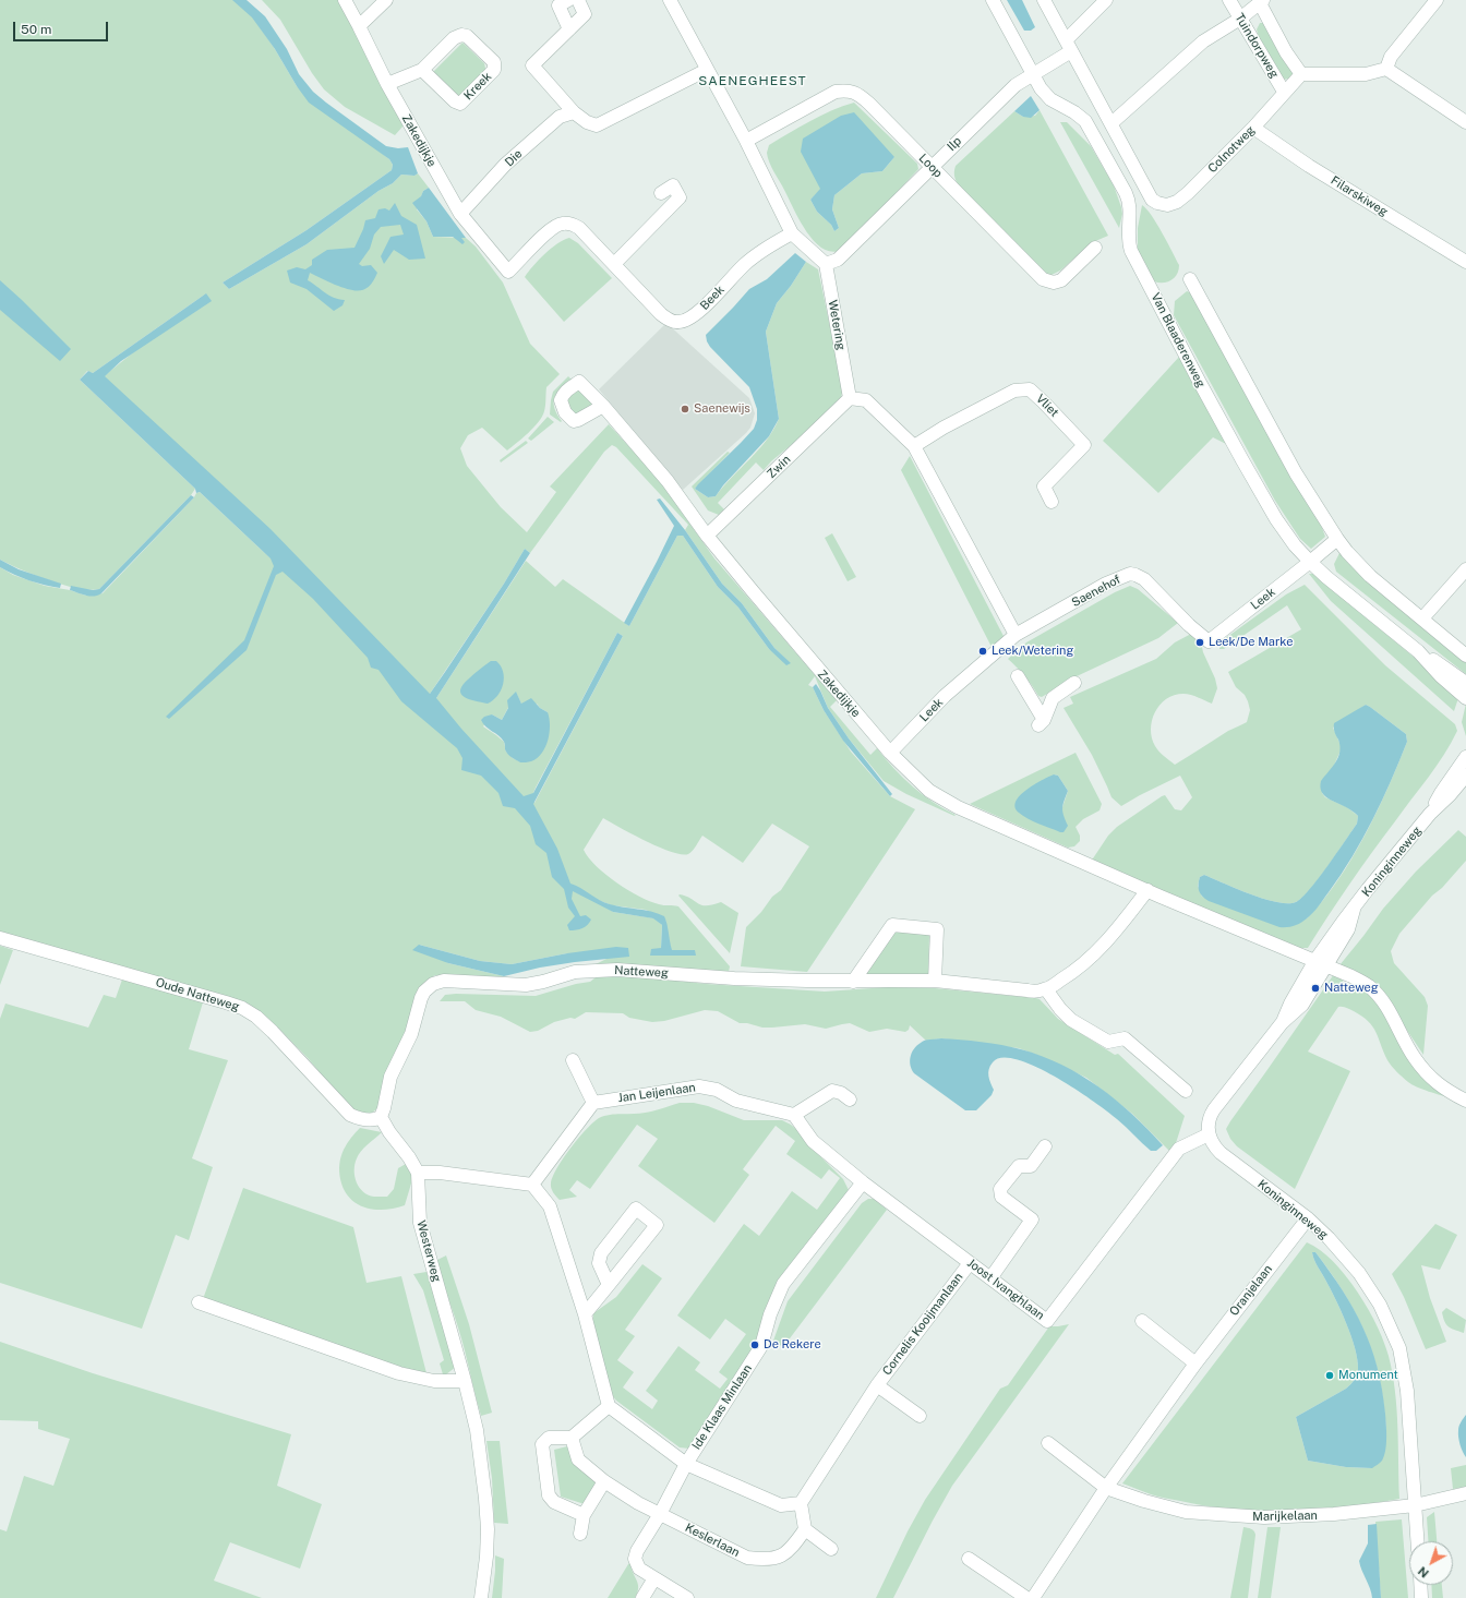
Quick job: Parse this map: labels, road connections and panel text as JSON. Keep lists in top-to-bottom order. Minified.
{"streets":{"street":["Tuindorpweg","Kreek","Zakedijkje","Ilp","Colnotweg","Die","Loop","Filarskiweg","Beek","Wetering","Van Blaaderenweg","Vliet","Zwin","Saenehof","Leek","Koninginneweg","Natteweg","Oude Natteweg","Jan Leijenlaan","Westerweg","Joost Ivanghlaan","Oranjelaan","Cornelis Kooijmanlaan","Ide Klaas Minlaan","Marijkelaan","Keslerlaan"]},"crossings":[["Tuindorpweg","Colnotweg"],["Kreek","Zakedijkje"],["Zakedijkje","Die"],["Zakedijkje","Beek"],["Zakedijkje","Zwin"],["Zakedijkje","Leek"],["Zakedijkje","Natteweg"],["Ilp","Loop"],["Ilp","Wetering"],["Ilp","Van Blaaderenweg"],["Colnotweg","Filarskiweg"],["Wetering","Zwin"],["Van Blaaderenweg","Leek"],["Saenehof","Leek"],["Koninginneweg","Joost Ivanghlaan"],["Koninginneweg","Oranjelaan"],["Koninginneweg","Marijkelaan"],["Natteweg","Oude Natteweg"],["Natteweg","Westerweg"],["Oude Natteweg","Westerweg"],["Jan Leijenlaan","Joost Ivanghlaan"],["Joost Ivanghlaan","Cornelis Kooijmanlaan"],["Joost Ivanghlaan","Ide Klaas Minlaan"],["Oranjelaan","Marijkelaan"],["Ide Klaas Minlaan","Keslerlaan"]],"districts":["SAENEGHEEST"],"places":["Saenewijs","Leek/De Marke","Leek/Wetering","Natteweg","De Rekere","Monument"],"scale_bar":"50 m","north":"bottom left"}
